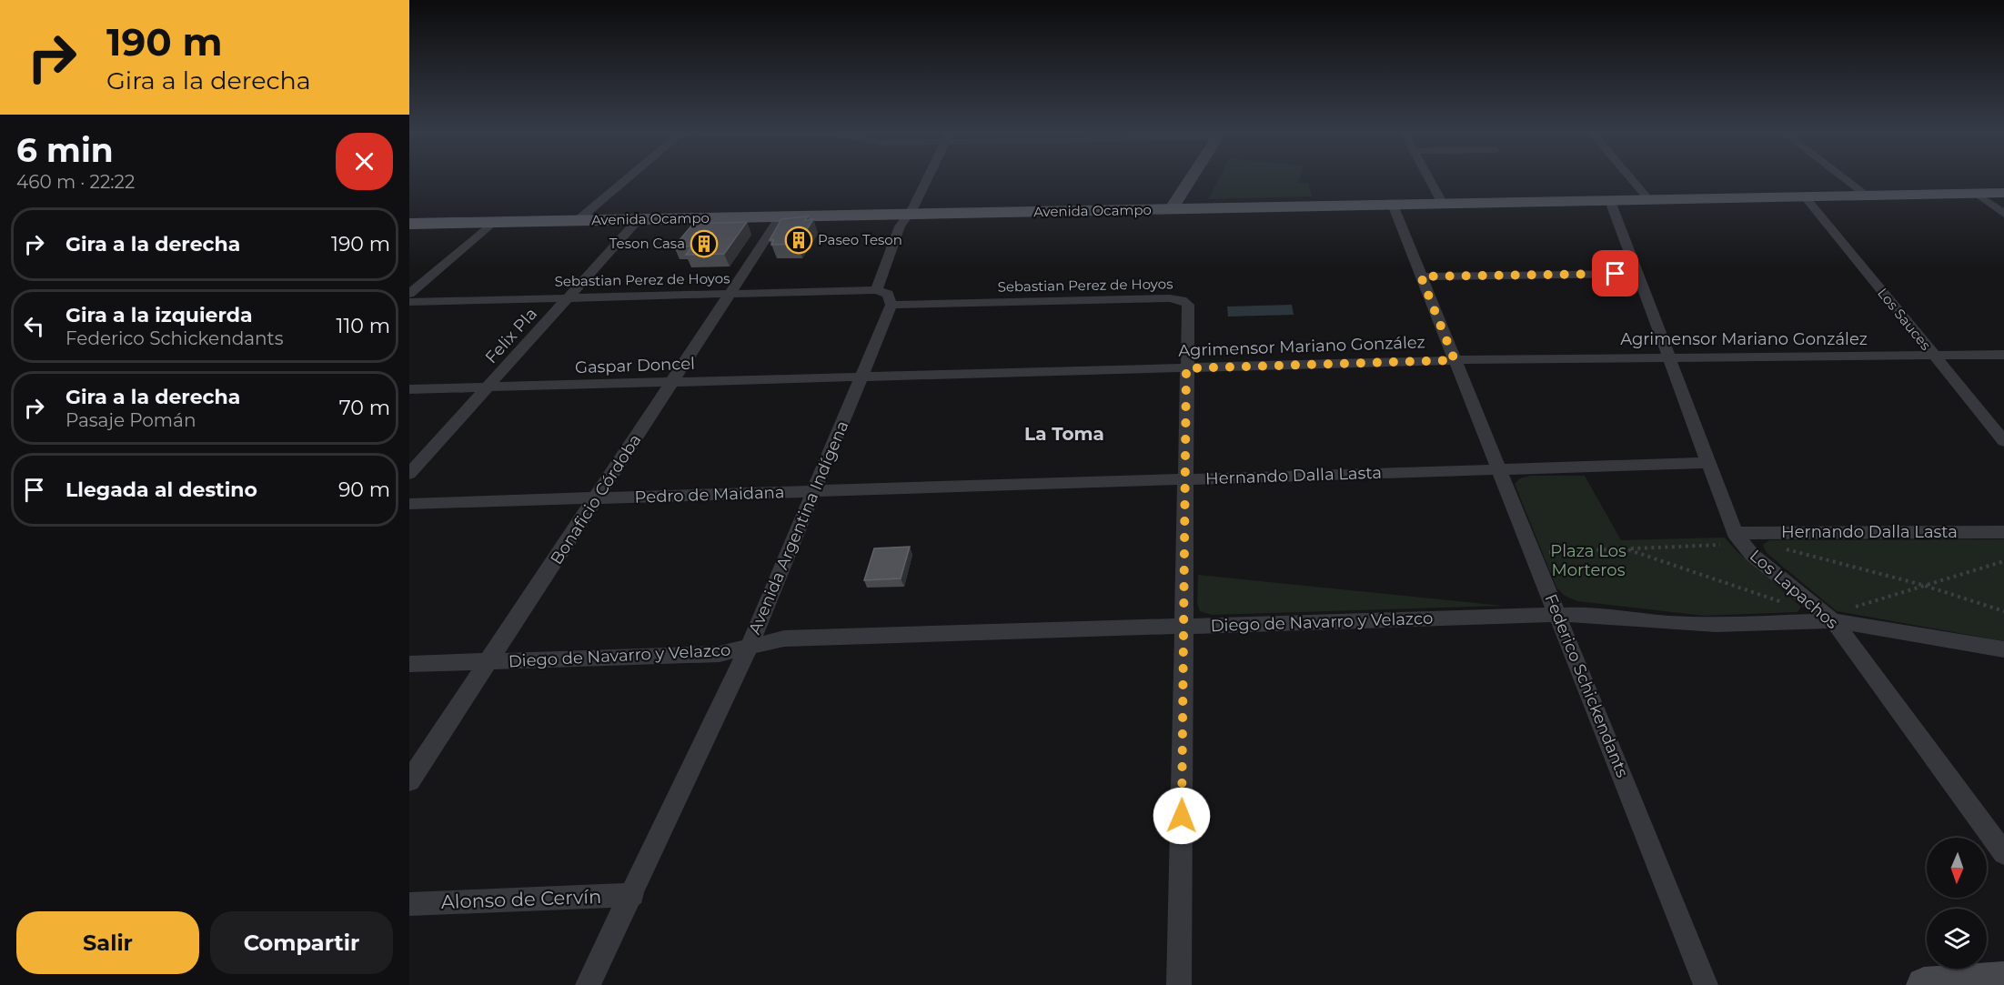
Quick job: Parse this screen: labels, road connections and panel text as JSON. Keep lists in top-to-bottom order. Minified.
{"streets":{"main road":["Avenida Ocampo"],"street":["Sebastian Perez de Hoyos","Los Sauces","Felix Pla","Agrimensor Mariano González","Gaspar Doncel","Hernando Dalla Lasta","Pedro de Maidana","Bonaficio Córdoba","Avenida Argentina Indígena","Los Lapachos","Diego de Navarro y Velazco","Federico Schickendants","Alonso de Cervín"]},"crossings":[["Avenida Ocampo","Los Sauces"],["Avenida Ocampo","Felix Pla"],["Avenida Ocampo","Bonaficio Córdoba"],["Avenida Ocampo","Los Lapachos"],["Avenida Ocampo","Federico Schickendants"],["Sebastian Perez de Hoyos","Felix Pla"],["Sebastian Perez de Hoyos","Agrimensor Mariano González"],["Sebastian Perez de Hoyos","Bonaficio Córdoba"],["Sebastian Perez de Hoyos","Avenida Argentina Indígena"],["Los Sauces","Agrimensor Mariano González"],["Felix Pla","Gaspar Doncel"],["Agrimensor Mariano González","Gaspar Doncel"],["Agrimensor Mariano González","Avenida Argentina Indígena"],["Agrimensor Mariano González","Los Lapachos"],["Agrimensor Mariano González","Federico Schickendants"],["Gaspar Doncel","Bonaficio Córdoba"],["Gaspar Doncel","Avenida Argentina Indígena"],["Hernando Dalla Lasta","Pedro de Maidana"],["Hernando Dalla Lasta","Avenida Argentina Indígena"],["Hernando Dalla Lasta","Los Lapachos"],["Hernando Dalla Lasta","Federico Schickendants"],["Pedro de Maidana","Bonaficio Córdoba"],["Pedro de Maidana","Avenida Argentina Indígena"],["Bonaficio Córdoba","Diego de Navarro y Velazco"],["Avenida Argentina Indígena","Diego de Navarro y Velazco"],["Avenida Argentina Indígena","Alonso de Cervín"],["Los Lapachos","Diego de Navarro y Velazco"],["Diego de Navarro y Velazco","Federico Schickendants"]],"districts":["La Toma"],"parks":["Plaza Los Morteros"],"places":{"building":["Paseo Teson","Teson Casa"]},"north":"bottom","page":{"turn":["190 m","Gira a la derecha"],"heading":["6 min","460 m · 22:22"],"list":[{"name":"Gira a la derecha","value":"190 m"},{"name":"Gira a la izquierda","note":"Federico Schickendants","value":"110 m"},{"name":"Gira a la derecha","note":"Pasaje Pomán","value":"70 m"},{"name":"Llegada al destino","value":"90 m"}],"buttons":["Salir","Compartir"]}}
